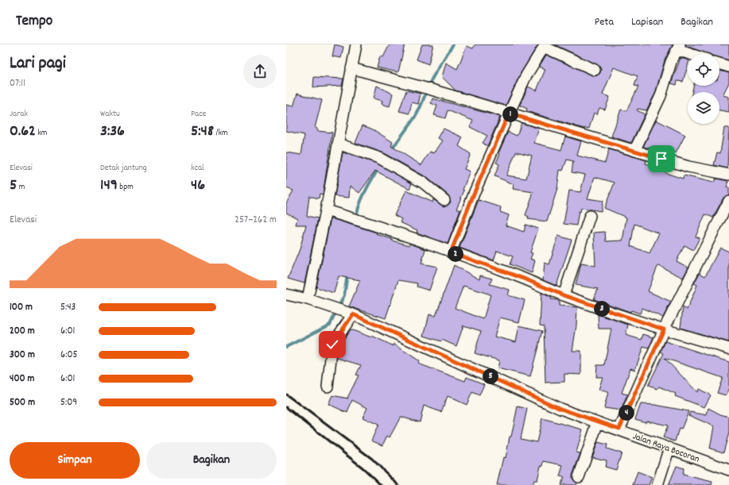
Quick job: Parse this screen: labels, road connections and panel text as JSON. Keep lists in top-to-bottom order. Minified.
{"streets":{"street":["Jalan Raya Bocoran"]},"page":{"header":"Tempo","nav":["Peta","Lapisan","Bagikan"],"heading":["Lari pagi","07:11"],"stats":[["Jarak","0.62 km"],["Waktu","3:36"],["Pace","5:48 /km"],["Elevasi","5 m"],["Detak jantung","149 bpm"],["kcal","46"]],"pins":["1","2","3","5","4"],"chart":["Elevasi","257–262 m"],"list":[{"name":"100 m","note":"5:43"},{"name":"200 m","note":"6:01"},{"name":"300 m","note":"6:05"},{"name":"400 m","note":"6:01"},{"name":"500 m","note":"5:09"}],"buttons":["Simpan","Bagikan"]}}
